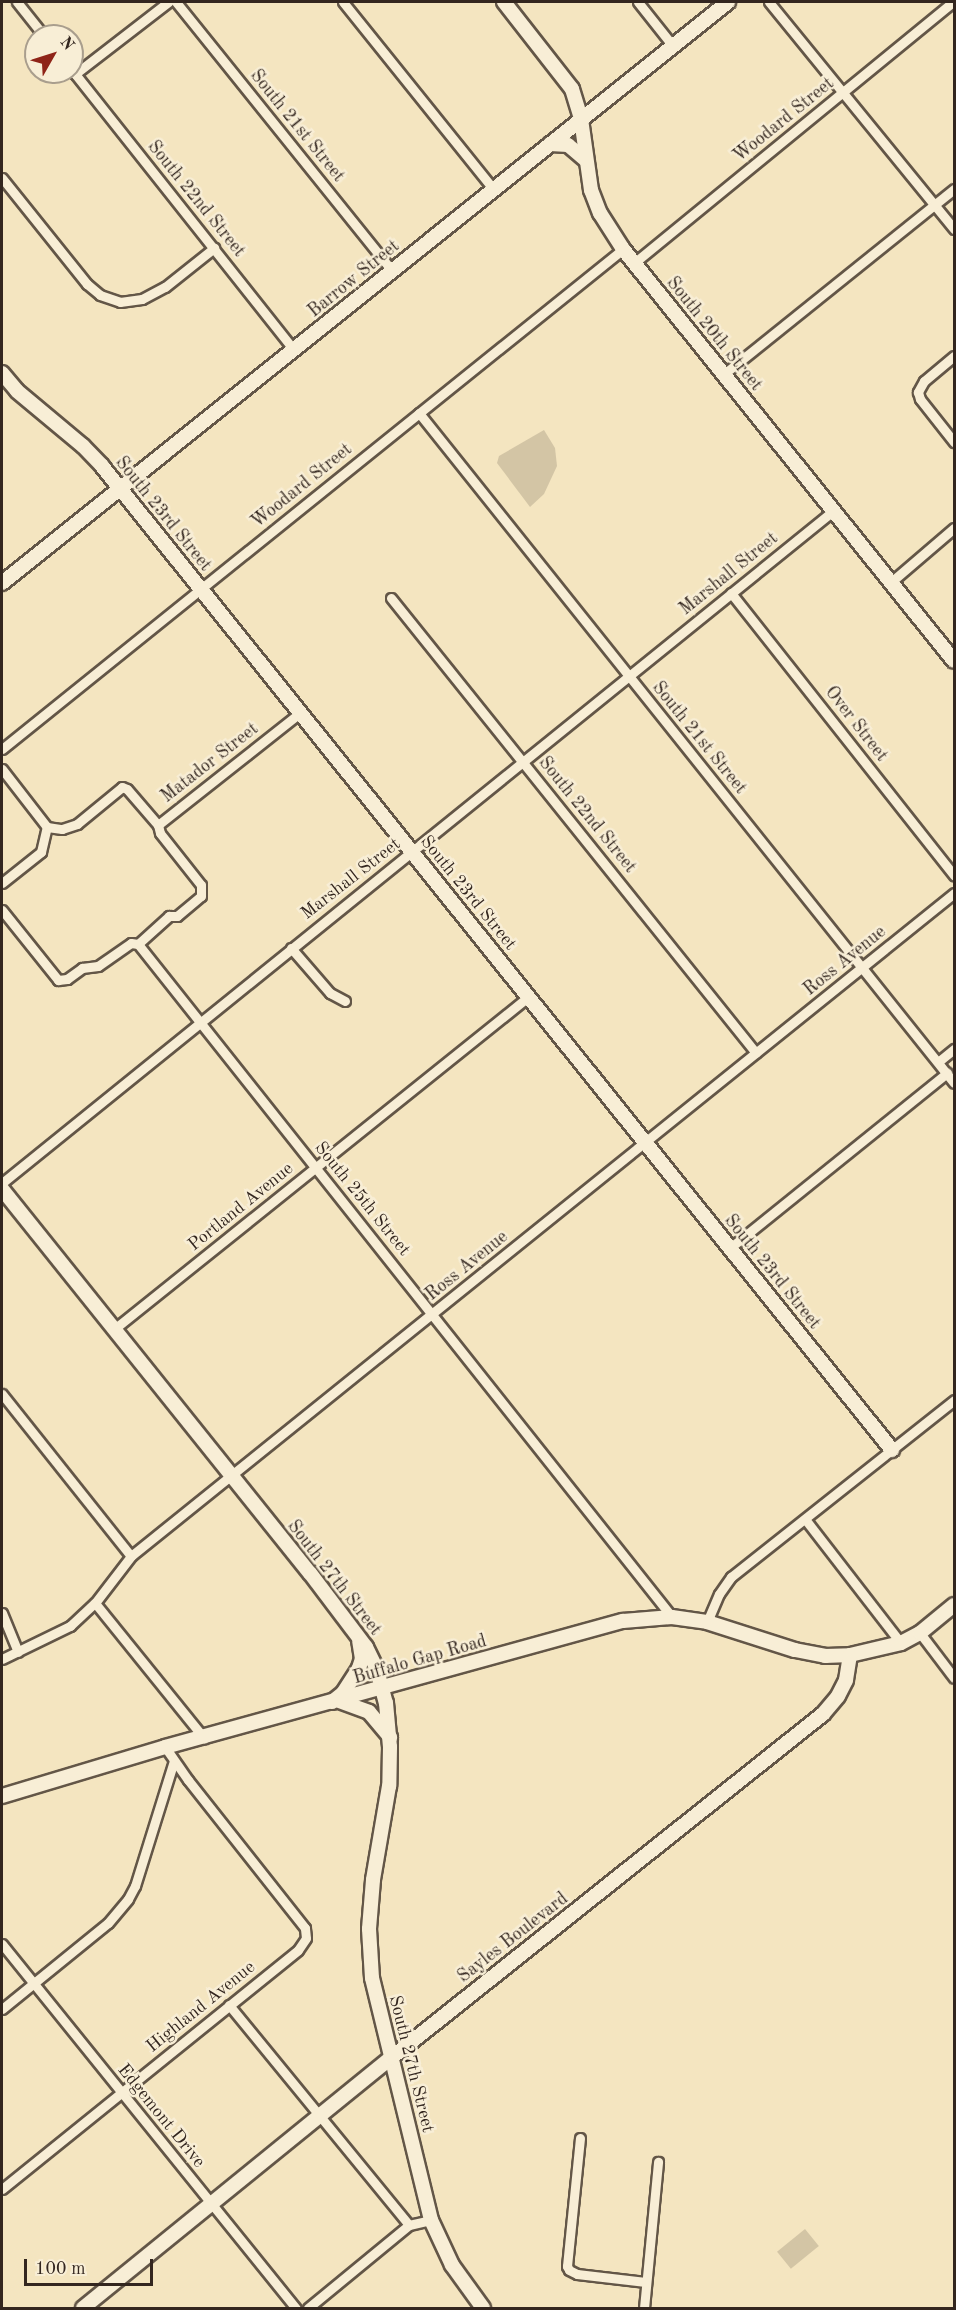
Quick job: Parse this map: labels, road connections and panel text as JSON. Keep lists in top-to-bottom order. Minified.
{"streets":{"main road":["Barrow Street","South 20th Street","South 23rd Street","South 27th Street","Buffalo Gap Road","Sayles Boulevard"],"street":["Woodard Street","South 21st Street","South 22nd Street","Marshall Street","Over Street","Matador Street","Ross Avenue","South 25th Street","Portland Avenue","Highland Avenue","Edgemont Drive"]},"crossings":[["Woodard Street","South 21st Street"],["Woodard Street","South 20th Street"],["Woodard Street","South 23rd Street"],["South 21st Street","Barrow Street"],["South 21st Street","Marshall Street"],["South 21st Street","Ross Avenue"],["South 22nd Street","Barrow Street"],["South 22nd Street","Marshall Street"],["South 22nd Street","Ross Avenue"],["Barrow Street","South 20th Street"],["Barrow Street","South 23rd Street"],["South 20th Street","Marshall Street"],["South 23rd Street","Marshall Street"],["South 23rd Street","Matador Street"],["South 23rd Street","Ross Avenue"],["South 23rd Street","Portland Avenue"],["Marshall Street","Over Street"],["Marshall Street","South 25th Street"],["Matador Street","South 25th Street"],["Ross Avenue","South 25th Street"],["Ross Avenue","South 27th Street"],["South 25th Street","Portland Avenue"],["South 25th Street","Buffalo Gap Road"],["Portland Avenue","South 27th Street"],["South 27th Street","Buffalo Gap Road"],["South 27th Street","Sayles Boulevard"],["Buffalo Gap Road","Sayles Boulevard"],["Sayles Boulevard","Edgemont Drive"],["Highland Avenue","Edgemont Drive"]],"scale_bar":"100 m","north":"top right"}
